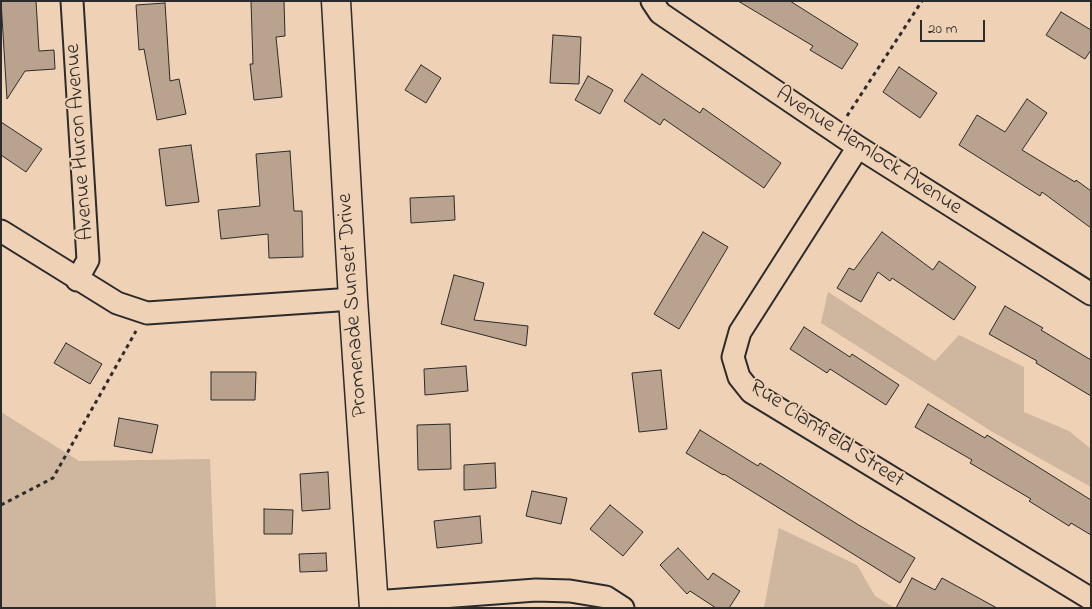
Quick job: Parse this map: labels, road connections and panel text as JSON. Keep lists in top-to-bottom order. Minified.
{"streets":{"street":["Avenue Huron Avenue","Avenue Hemlock Avenue","Promenade Sunset Drive","Rue Clanfield Street"]},"crossings":[["Avenue Hemlock Avenue","Rue Clanfield Street"]],"scale_bar":"20 m"}
